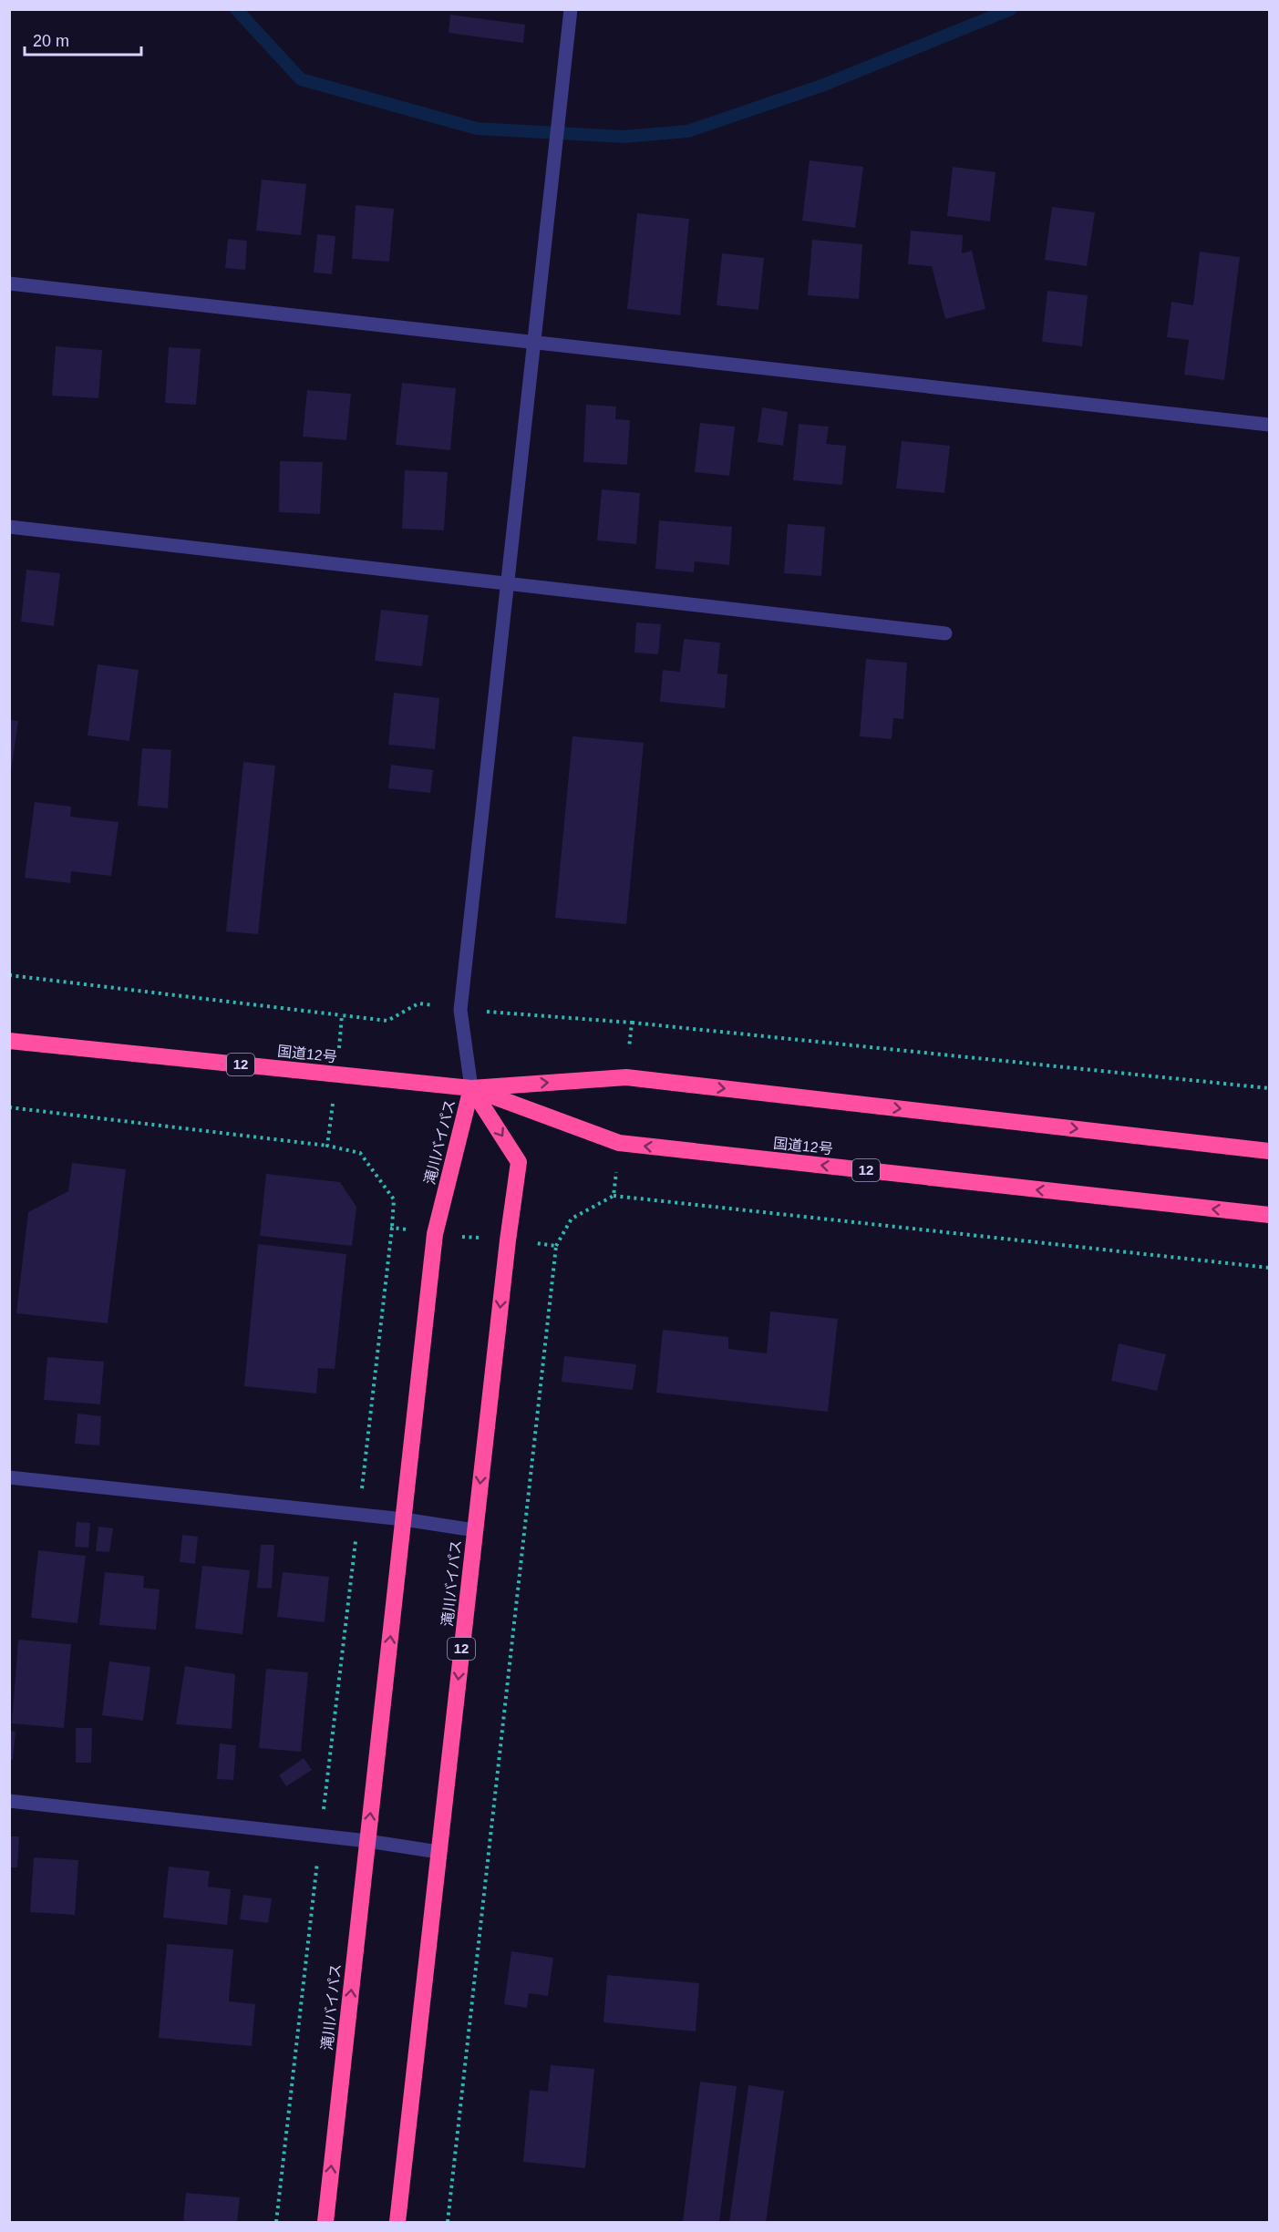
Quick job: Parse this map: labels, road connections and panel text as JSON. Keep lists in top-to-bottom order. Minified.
{"streets":{"highway":["国道12号","12","滝川バイパス"]},"crossings":[["国道12号","滝川バイパス"]],"scale_bar":"20 m"}
